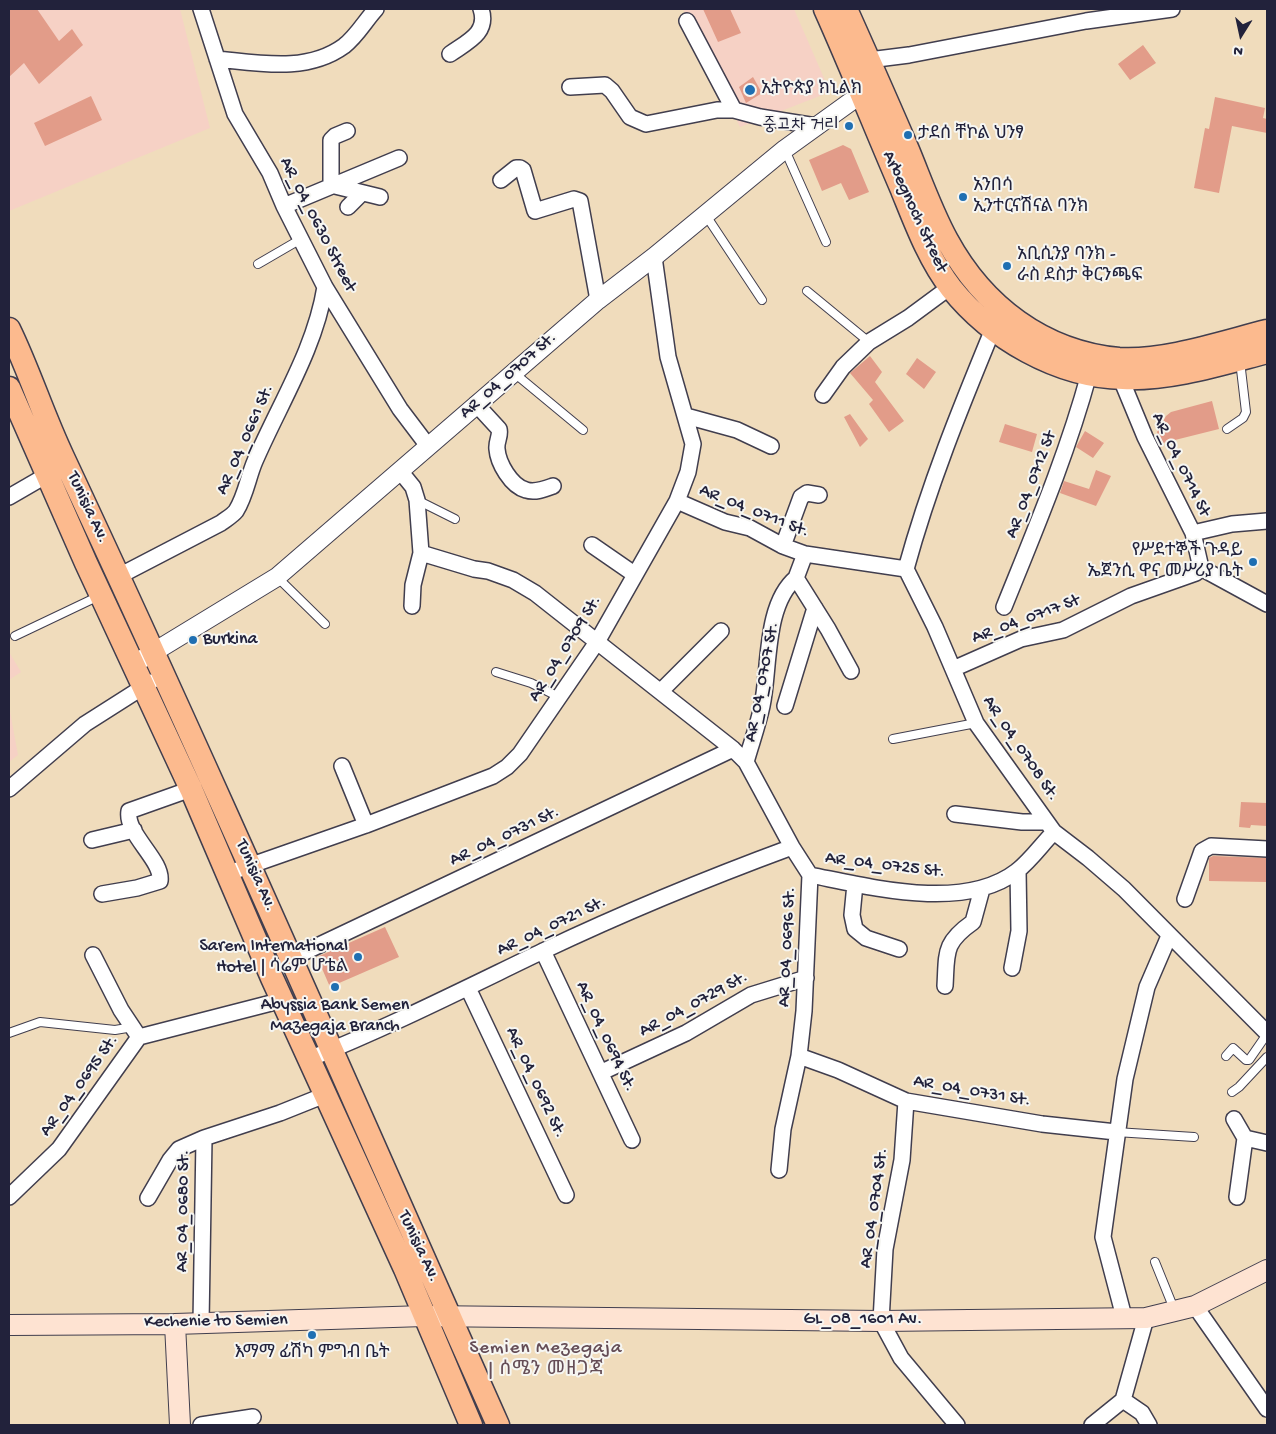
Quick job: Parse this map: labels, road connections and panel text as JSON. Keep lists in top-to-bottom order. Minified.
{"streets":{"main road":["Arbegnoch Street","Tunisia Av.","GL_08_1601 Av.","Kechenie to Semien"],"street":["AR_04_0630 Street","AR_04_0707 St.","AR_04_0661 St.","AR_04_0714 St","AR_04_0712 St","AR_04_0711 St.","AR_04_0717 St","AR_04_0709 St.","AR_04_0708 St.","AR_04_0731 St.","AR_04_0725 St.","AR_04_0721 St.","AR_04_0696 St.","AR_04_0729 St.","AR_04_0694 St.","AR_04_0692 St.","AR_04_0695 St.","AR_04_0704 St.","AR_04_0680 St."]},"crossings":[["Arbegnoch Street","AR_04_0707 St."],["Arbegnoch Street","AR_04_0714 St"],["Arbegnoch Street","AR_04_0712 St"],["AR_04_0630 Street","AR_04_0707 St."],["AR_04_0630 Street","AR_04_0661 St."],["AR_04_0707 St.","Tunisia Av."],["AR_04_0707 St.","AR_04_0711 St."],["AR_04_0707 St.","AR_04_0709 St."],["AR_04_0707 St.","AR_04_0696 St."],["AR_04_0661 St.","Tunisia Av."],["AR_04_0714 St","AR_04_0717 St"],["Tunisia Av.","AR_04_0709 St."],["Tunisia Av.","AR_04_0731 St."],["Tunisia Av.","AR_04_0721 St."],["Tunisia Av.","AR_04_0695 St."],["Tunisia Av.","AR_04_0680 St."],["Tunisia Av.","GL_08_1601 Av."],["Tunisia Av.","Kechenie to Semien"],["AR_04_0711 St.","AR_04_0709 St."],["AR_04_0711 St.","AR_04_0708 St."],["AR_04_0717 St","AR_04_0708 St."],["AR_04_0709 St.","AR_04_0696 St."],["AR_04_0708 St.","AR_04_0725 St."],["AR_04_0731 St.","AR_04_0696 St."],["AR_04_0731 St.","AR_04_0704 St."],["AR_04_0725 St.","AR_04_0696 St."],["AR_04_0721 St.","AR_04_0696 St."],["AR_04_0721 St.","AR_04_0694 St."],["AR_04_0721 St.","AR_04_0692 St."],["AR_04_0696 St.","AR_04_0729 St."],["AR_04_0729 St.","AR_04_0694 St."],["AR_04_0704 St.","GL_08_1601 Av."],["AR_04_0680 St.","Kechenie to Semien"],["GL_08_1601 Av.","Kechenie to Semien"]],"districts":["Semien Mezegaja | ሰሜን መዘጋጃ"],"places":["ኢትዮጵያ ክኒልክ","중고차 거리","ታደሰ ቸኮል ህንፃ","አንበሳ ኢንተርናሽናል ባንክ","አቢሲንያ ባንክ - ራስ ደስታ ቅርንጫፍ","የሥደተኞች ጉዳይ ኤጀንሲ ዋና መሥሪያ ቤት","Burkina","Sarem International Hotel | ሳሬም ሆቴል","Abyssia Bank Semen Mazegaja Branch","እማማ ፊሽካ ምግብ ቤት"],"north":"bottom"}
